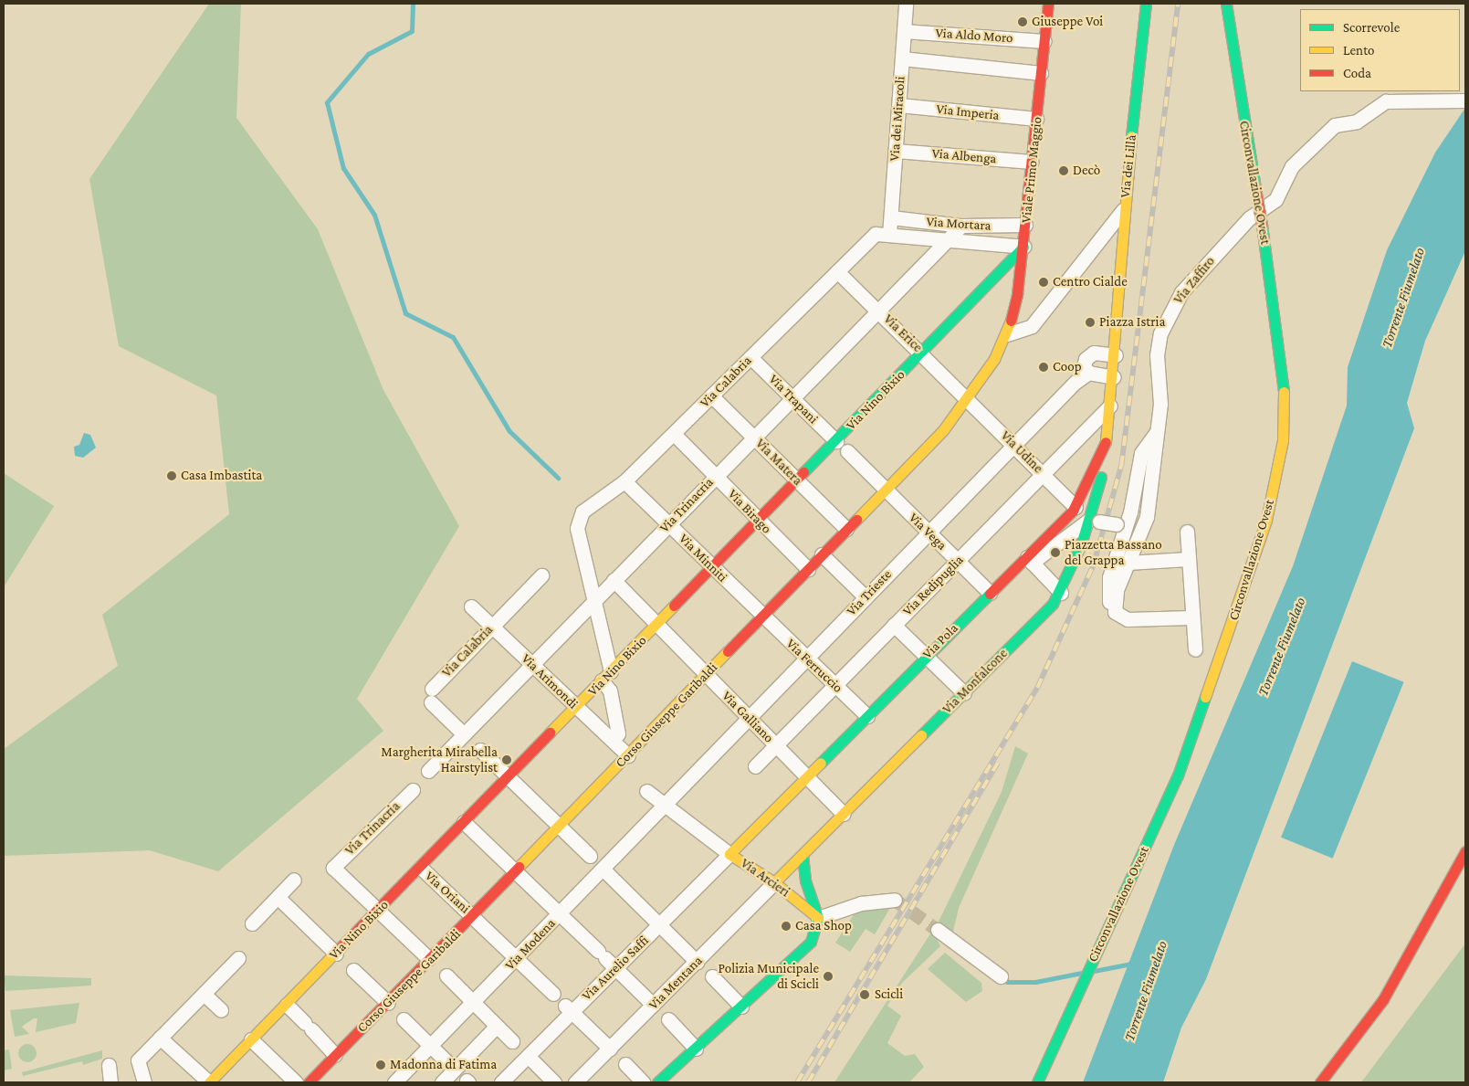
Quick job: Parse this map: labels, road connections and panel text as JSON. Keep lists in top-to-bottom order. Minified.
{"streets":{"main road":["Via dei Lillà","Viale Primo Maggio","Circonvallazione Ovest","Via Nino Bixio","Via Pola","Via Monfalcone","Corso Giuseppe Garibaldi","Via Arcieri"],"street":["Via Aldo Moro","Via Imperia","Via dei Miracoli","Via Albenga","Via Mortara","Via Zaffiro","Via Erice","Via Calabria","Via Trapani","Via Udine","Via Matera","Via Trinacria","Via Birago","Via Vega","Via Minniti","Via Redipuglia","Via Trieste","Via Ferruccio","Via Arimondi","Via Galliano","Via Oriani","Via Modena","Via Aurelio Saffi","Via Mentana"]},"crossings":[["Via Aldo Moro","Via dei Miracoli"],["Via Aldo Moro","Viale Primo Maggio"],["Via Imperia","Via dei Miracoli"],["Via Imperia","Viale Primo Maggio"],["Via dei Miracoli","Via Albenga"],["Via dei Miracoli","Via Mortara"],["Via dei Miracoli","Via Calabria"],["Via Albenga","Viale Primo Maggio"],["Via dei Lillà","Viale Primo Maggio"],["Via dei Lillà","Via Pola"],["Via dei Lillà","Corso Giuseppe Garibaldi"],["Viale Primo Maggio","Via Mortara"],["Viale Primo Maggio","Via Nino Bixio"],["Viale Primo Maggio","Corso Giuseppe Garibaldi"],["Via Mortara","Via Trinacria"],["Via Erice","Via Calabria"],["Via Erice","Via Nino Bixio"],["Via Erice","Via Udine"],["Via Erice","Via Trinacria"],["Via Erice","Corso Giuseppe Garibaldi"],["Via Calabria","Via Trapani"],["Via Calabria","Via Matera"],["Via Calabria","Via Trinacria"],["Via Calabria","Via Birago"],["Via Calabria","Via Minniti"],["Via Calabria","Via Arimondi"],["Via Trapani","Via Nino Bixio"],["Via Trapani","Via Trinacria"],["Via Nino Bixio","Via Matera"],["Via Nino Bixio","Via Trinacria"],["Via Nino Bixio","Via Birago"],["Via Nino Bixio","Via Minniti"],["Via Nino Bixio","Via Arimondi"],["Via Nino Bixio","Via Galliano"],["Via Nino Bixio","Via Oriani"],["Via Udine","Via Redipuglia"],["Via Udine","Via Trieste"],["Via Udine","Via Pola"],["Via Udine","Corso Giuseppe Garibaldi"],["Via Matera","Via Trinacria"],["Via Matera","Corso Giuseppe Garibaldi"],["Via Trinacria","Via Birago"],["Via Trinacria","Via Minniti"],["Via Trinacria","Via Arimondi"],["Via Trinacria","Via Galliano"],["Via Birago","Corso Giuseppe Garibaldi"],["Via Vega","Via Redipuglia"],["Via Vega","Via Trieste"],["Via Vega","Via Pola"],["Via Vega","Corso Giuseppe Garibaldi"],["Via Minniti","Via Ferruccio"],["Via Minniti","Corso Giuseppe Garibaldi"],["Via Redipuglia","Via Pola"],["Via Redipuglia","Via Ferruccio"],["Via Redipuglia","Via Galliano"],["Via Trieste","Via Ferruccio"],["Via Trieste","Via Galliano"],["Via Trieste","Via Arcieri"],["Via Trieste","Via Modena"],["Via Pola","Via Ferruccio"],["Via Pola","Via Monfalcone"],["Via Pola","Via Galliano"],["Via Pola","Via Arcieri"],["Via Pola","Via Aurelio Saffi"],["Via Ferruccio","Corso Giuseppe Garibaldi"],["Via Arimondi","Corso Giuseppe Garibaldi"],["Via Monfalcone","Via Galliano"],["Via Monfalcone","Via Arcieri"],["Via Monfalcone","Via Mentana"],["Corso Giuseppe Garibaldi","Via Galliano"],["Corso Giuseppe Garibaldi","Via Oriani"],["Via Arcieri","Via Modena"],["Via Arcieri","Via Aurelio Saffi"],["Via Arcieri","Via Mentana"],["Via Oriani","Via Modena"]],"water":["Torrente Fiumelato"],"places":["Giuseppe Voi","Decò","Centro Cialde","Piazza Istria","Coop","Casa Imbastita","Piazzetta Bassano del Grappa","Margherita Mirabella Hairstylist","Casa Shop","Polizia Municipale di Scicli","Scicli","Madonna di Fatima"],"legend":["Scorrevole","Lento","Coda"]}
